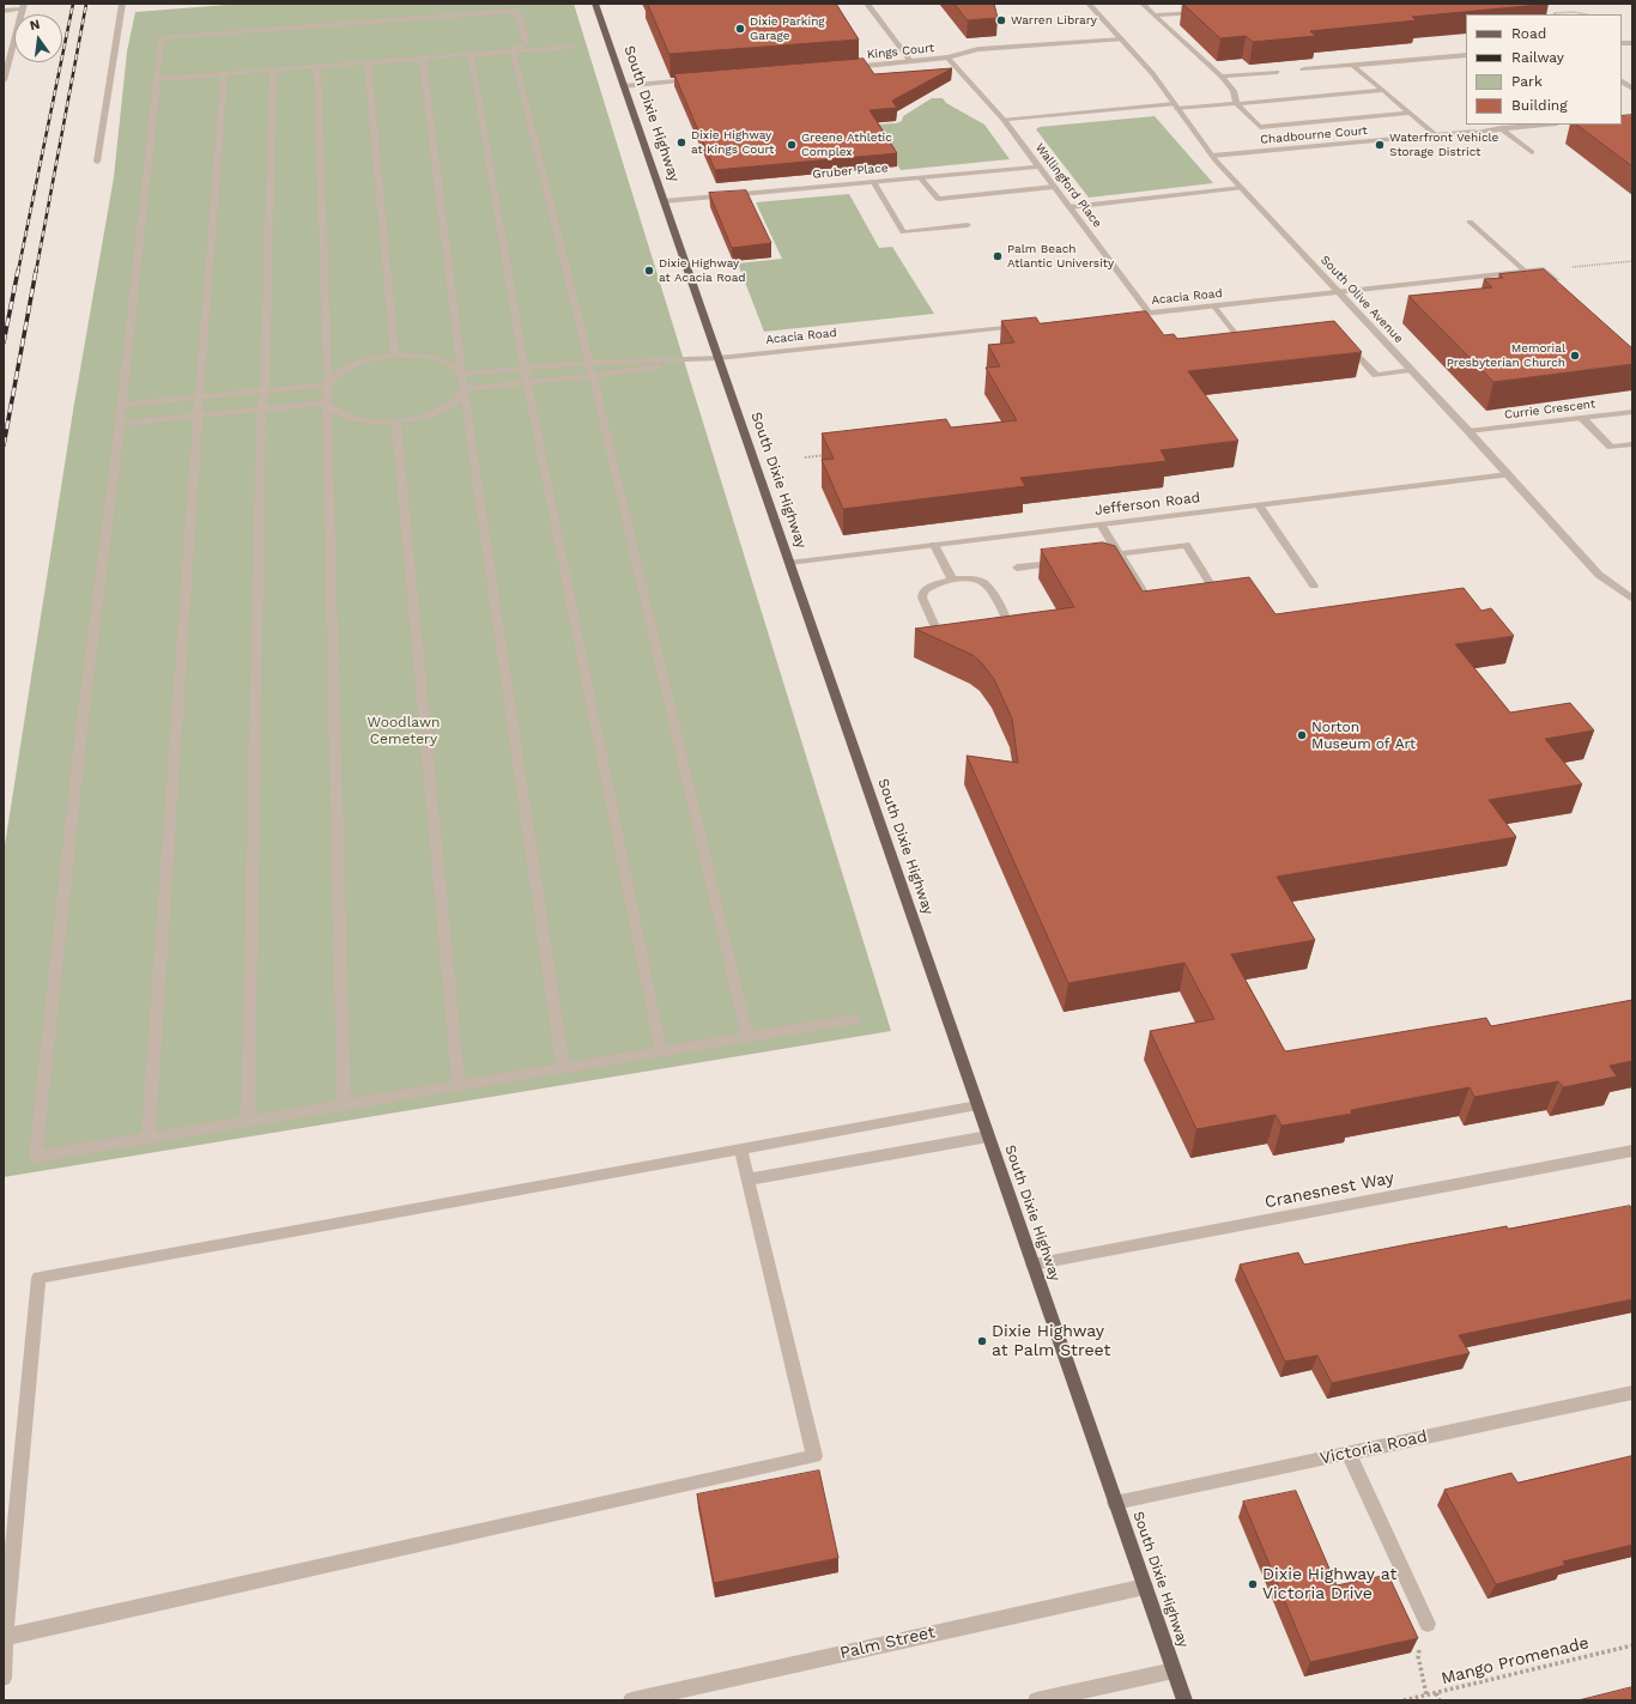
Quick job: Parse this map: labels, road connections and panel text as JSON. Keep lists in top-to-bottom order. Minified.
{"streets":{"main road":["South Dixie Highway"],"street":["Kings Court","Chadbourne Court","Gruber Place","Wallingford Place","Acacia Road","South Olive Avenue","Currie Crescent","Jefferson Road","Cranesnest Way","Victoria Road","Palm Street"],"path":["Mango Promenade"]},"crossings":[["Kings Court","Wallingford Place"],["Kings Court","South Olive Avenue"],["South Dixie Highway","Gruber Place"],["South Dixie Highway","Acacia Road"],["South Dixie Highway","Jefferson Road"],["South Dixie Highway","Cranesnest Way"],["South Dixie Highway","Victoria Road"],["South Dixie Highway","Palm Street"],["Chadbourne Court","South Olive Avenue"],["Gruber Place","Wallingford Place"],["Wallingford Place","Acacia Road"],["Acacia Road","South Olive Avenue"],["South Olive Avenue","Currie Crescent"],["South Olive Avenue","Jefferson Road"]],"parks":["Woodlawn Cemetery"],"places":["Warren Library","Dixie Parking Garage","Dixie Highway at Kings Court","Greene Athletic Complex","Waterfront Vehicle Storage District","Palm Beach Atlantic University","Dixie Highway at Acacia Road","Memorial Presbyterian Church","Norton Museum of Art","Dixie Highway at Palm Street","Dixie Highway at Victoria Drive"],"legend":["Road","Railway","Park","Building"],"north":"top"}
